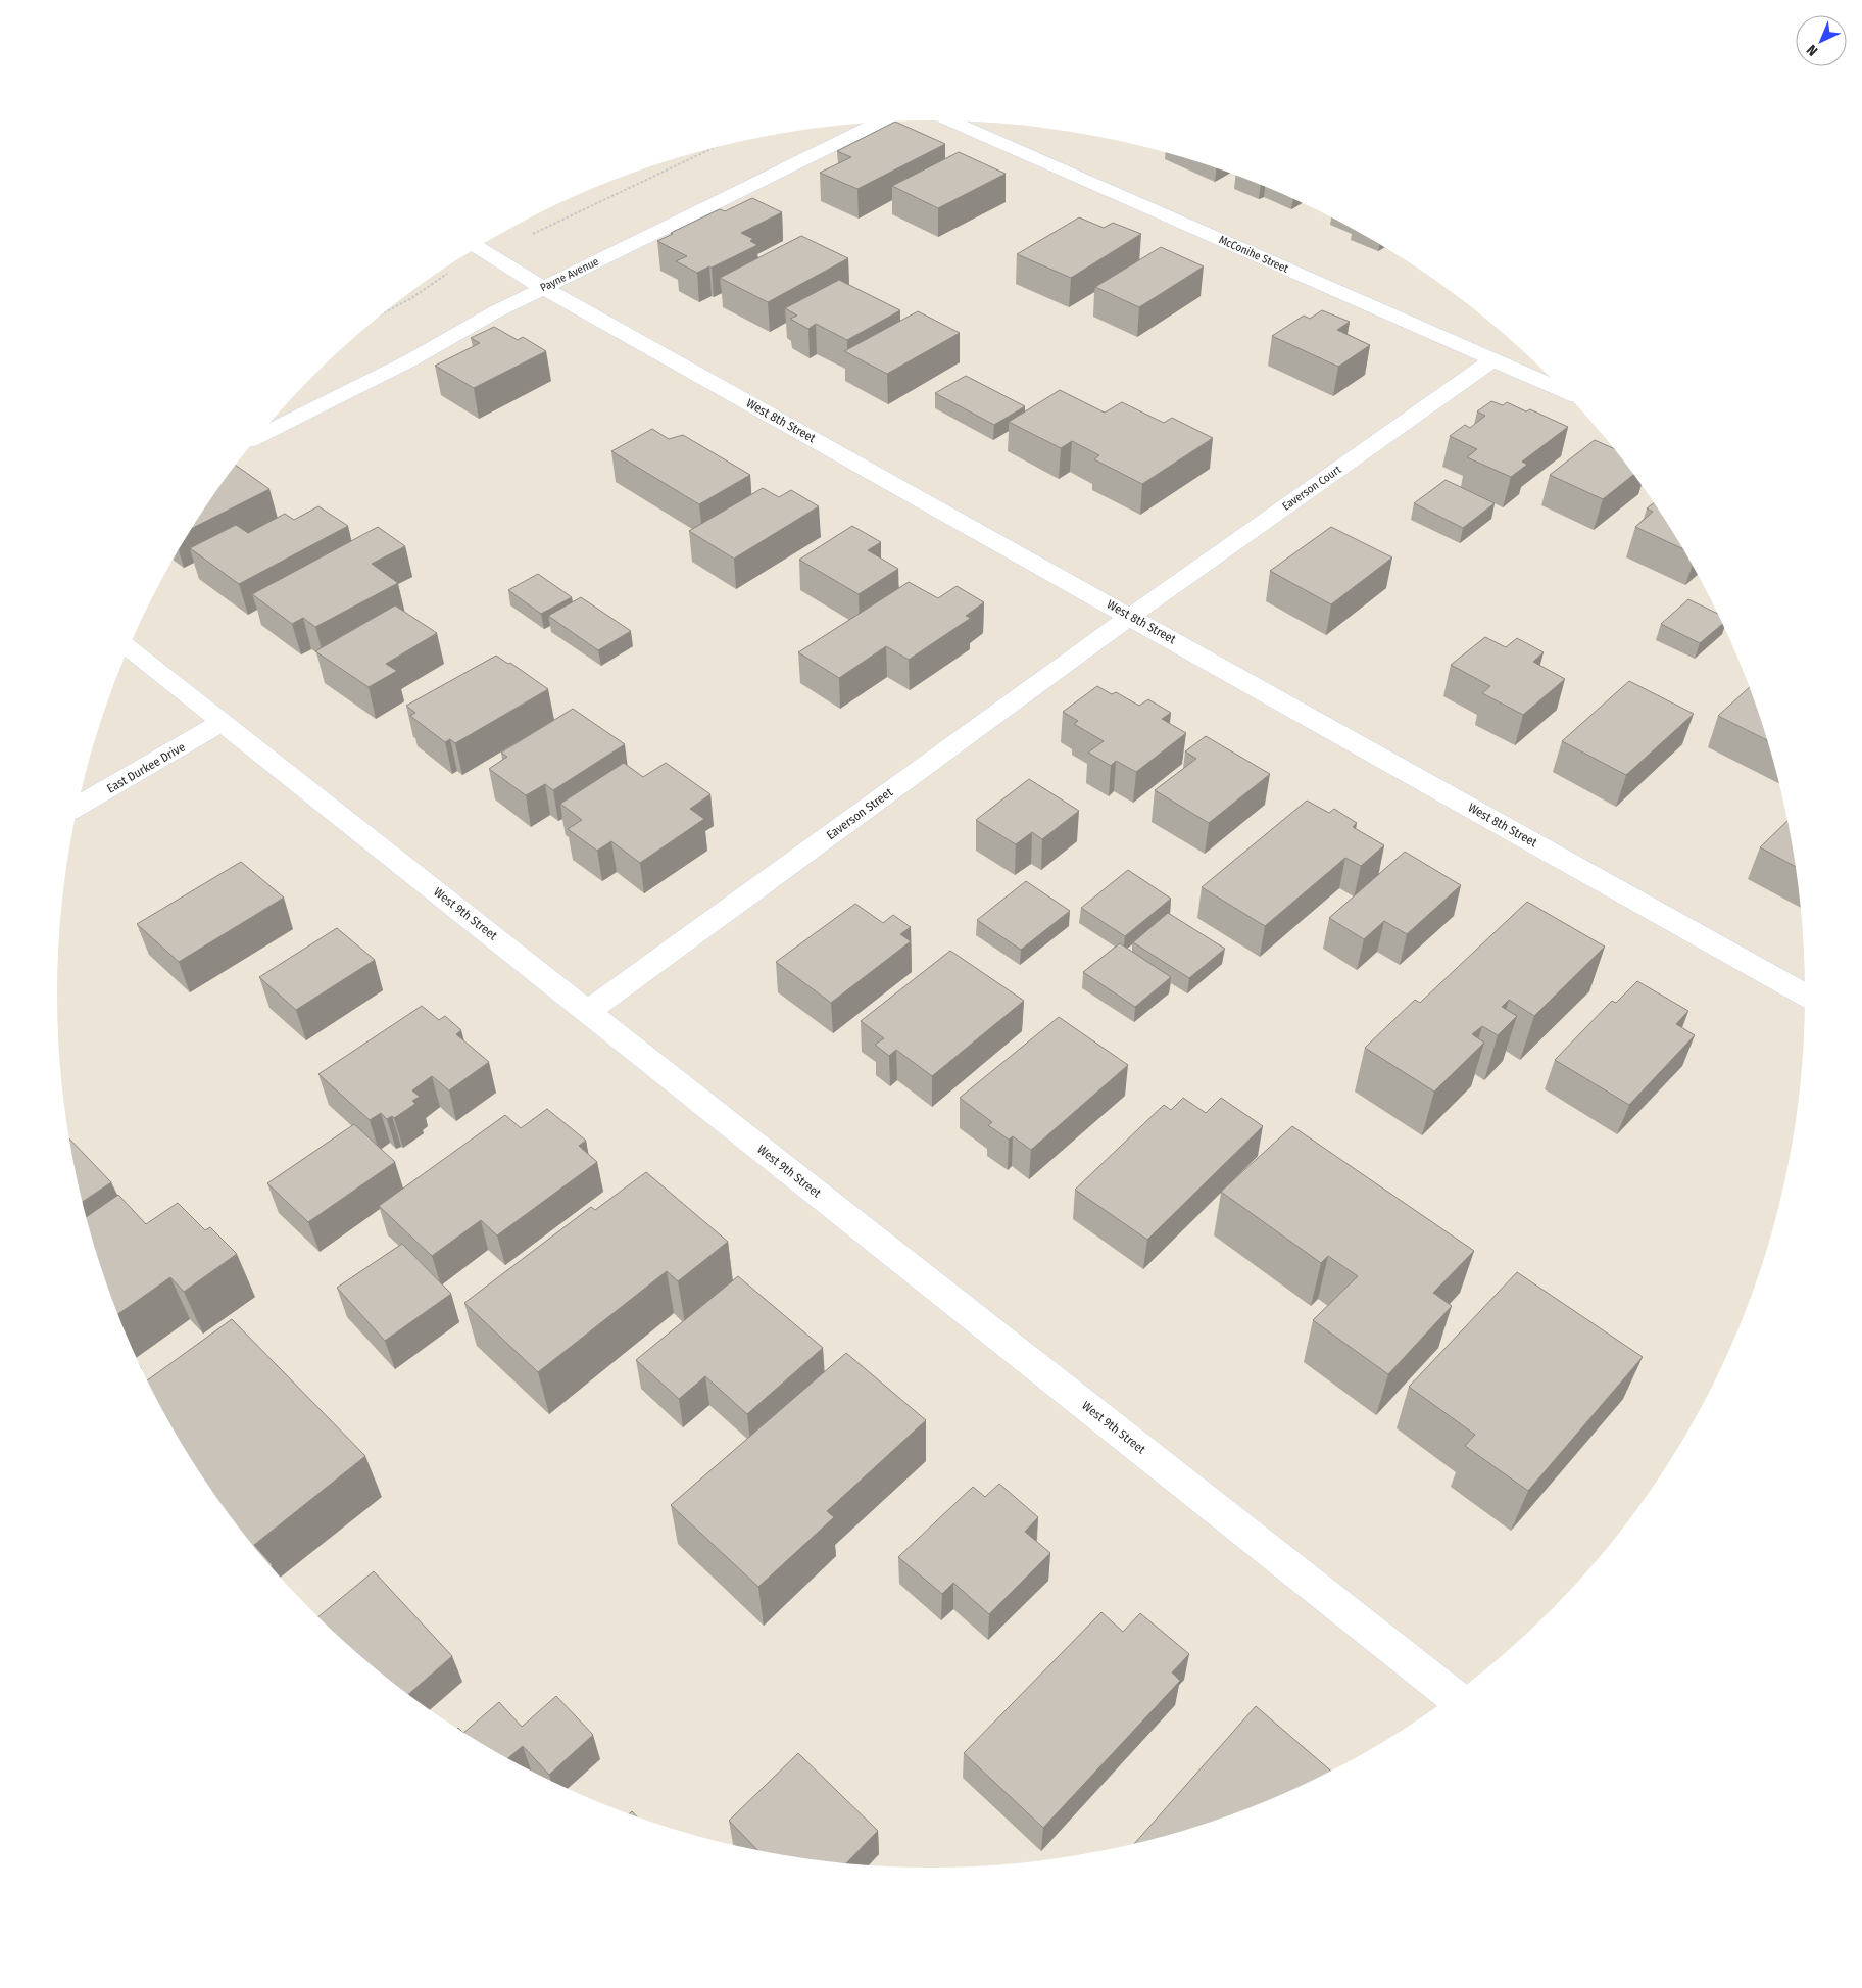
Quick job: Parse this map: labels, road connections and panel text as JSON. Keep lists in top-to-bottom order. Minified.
{"streets":{"street":["McConihe Street","Payne Avenue","West 8th Street","Eaverson Court","East Durkee Drive","Eaverson Street","West 9th Street"]},"crossings":[["McConihe Street","Eaverson Court"],["Payne Avenue","West 8th Street"],["West 8th Street","Eaverson Court"],["West 8th Street","Eaverson Street"],["Eaverson Court","Eaverson Street"],["East Durkee Drive","West 9th Street"],["Eaverson Street","West 9th Street"]],"north":"bottom left"}
